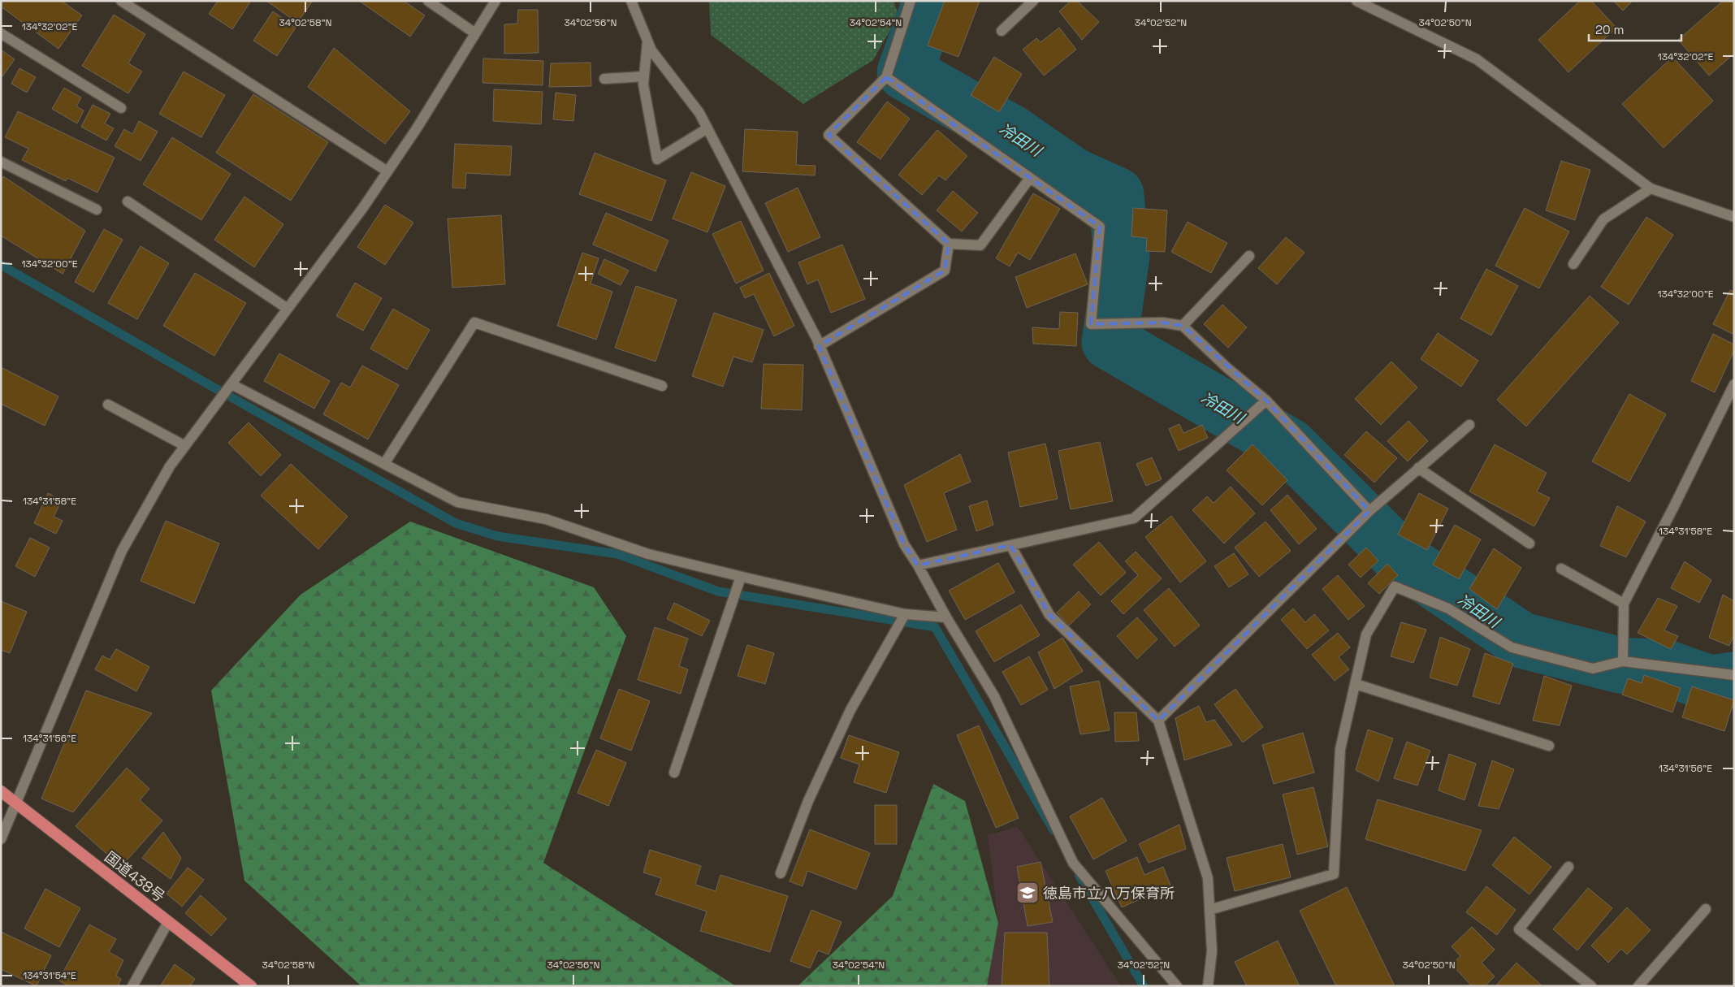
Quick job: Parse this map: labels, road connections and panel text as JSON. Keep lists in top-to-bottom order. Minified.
{"streets":{"highway":["国道438号"]},"water":["冷田川"],"places":{"school or university":["徳島市立八万保育所"]},"scale_bar":"20 m","coordinates":["34°02'58\"N","34°02'56\"N","34°02'54\"N","34°02'52\"N","34°02'50\"N","134°32'02\"E","134°32'00\"E","134°31'58\"E","134°31'56\"E","134°31'54\"E"]}
